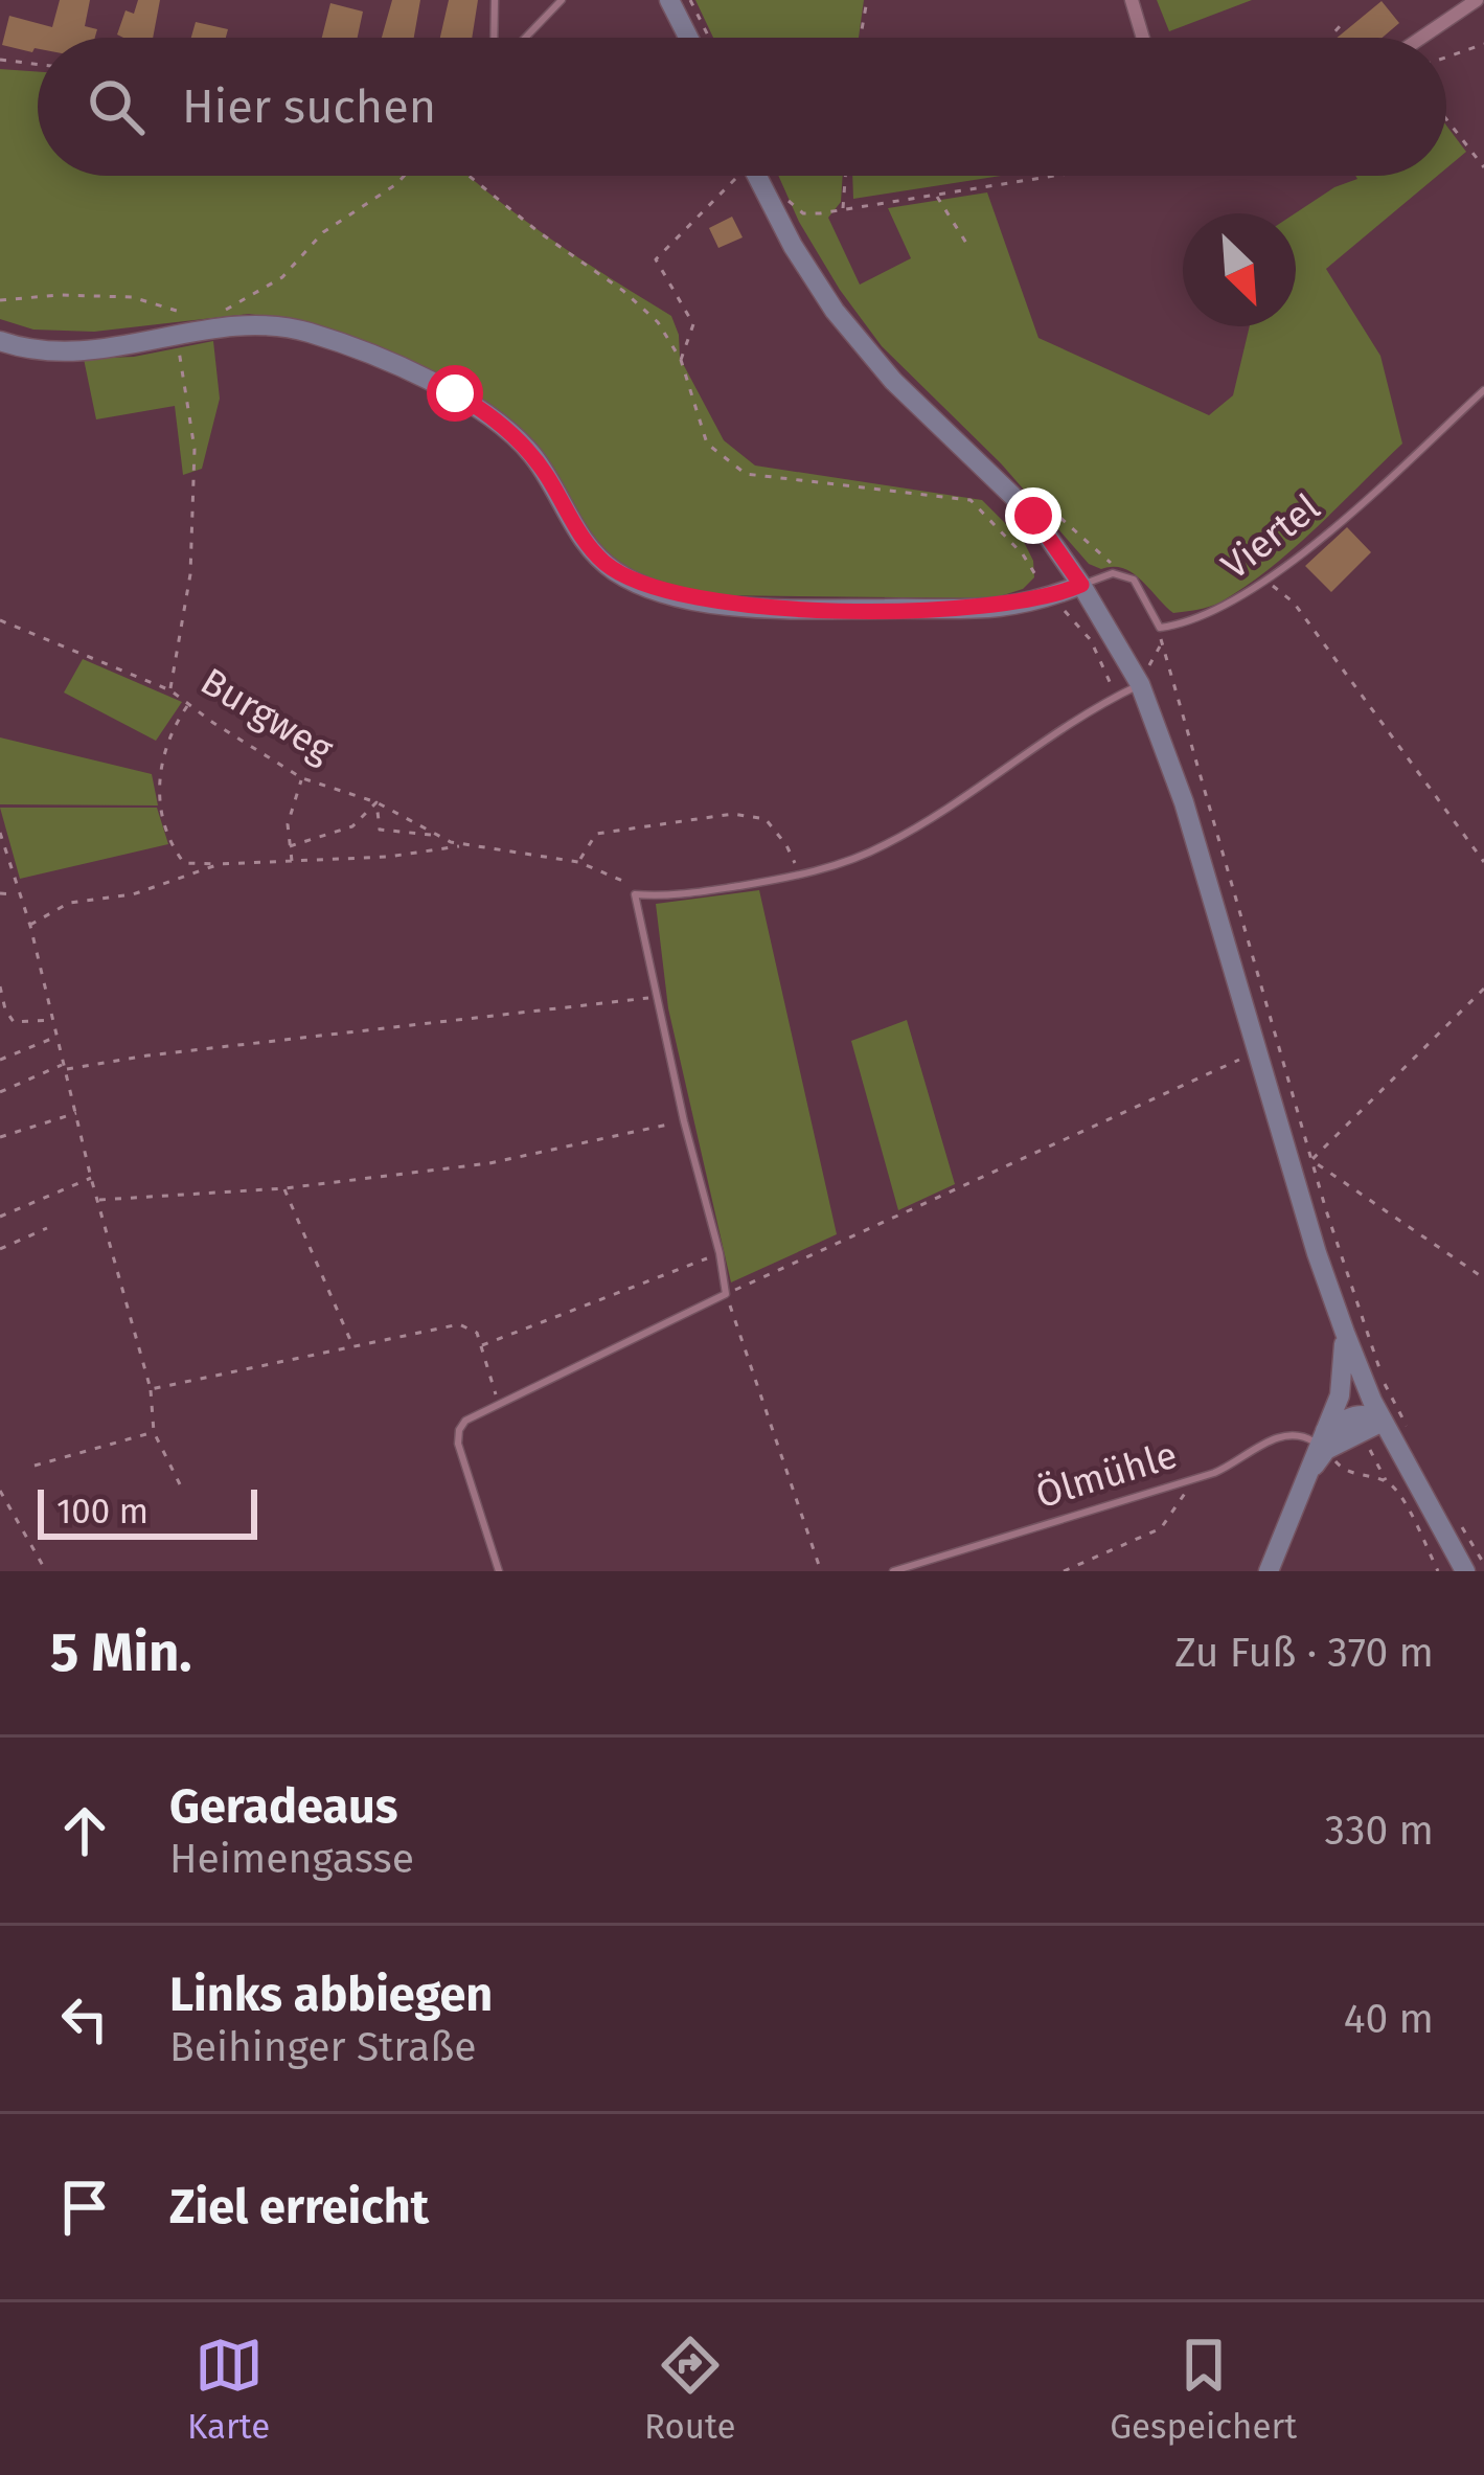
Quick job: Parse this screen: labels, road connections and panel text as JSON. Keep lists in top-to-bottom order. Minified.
{"streets":{"lane":["Viertel","Ölmühle"],"path":["Burgweg"]},"scale_bar":"100 m","north":"bottom right","page":{"search":"Hier suchen","scale":"100 m","heading":["5 Min.","Zu Fuß · 370 m"],"list":[["Geradeaus","Heimengasse","330 m"],["Links abbiegen","Beihinger Straße","40 m"],"Ziel erreicht"],"nav":["Karte","Route","Gespeichert"]}}
